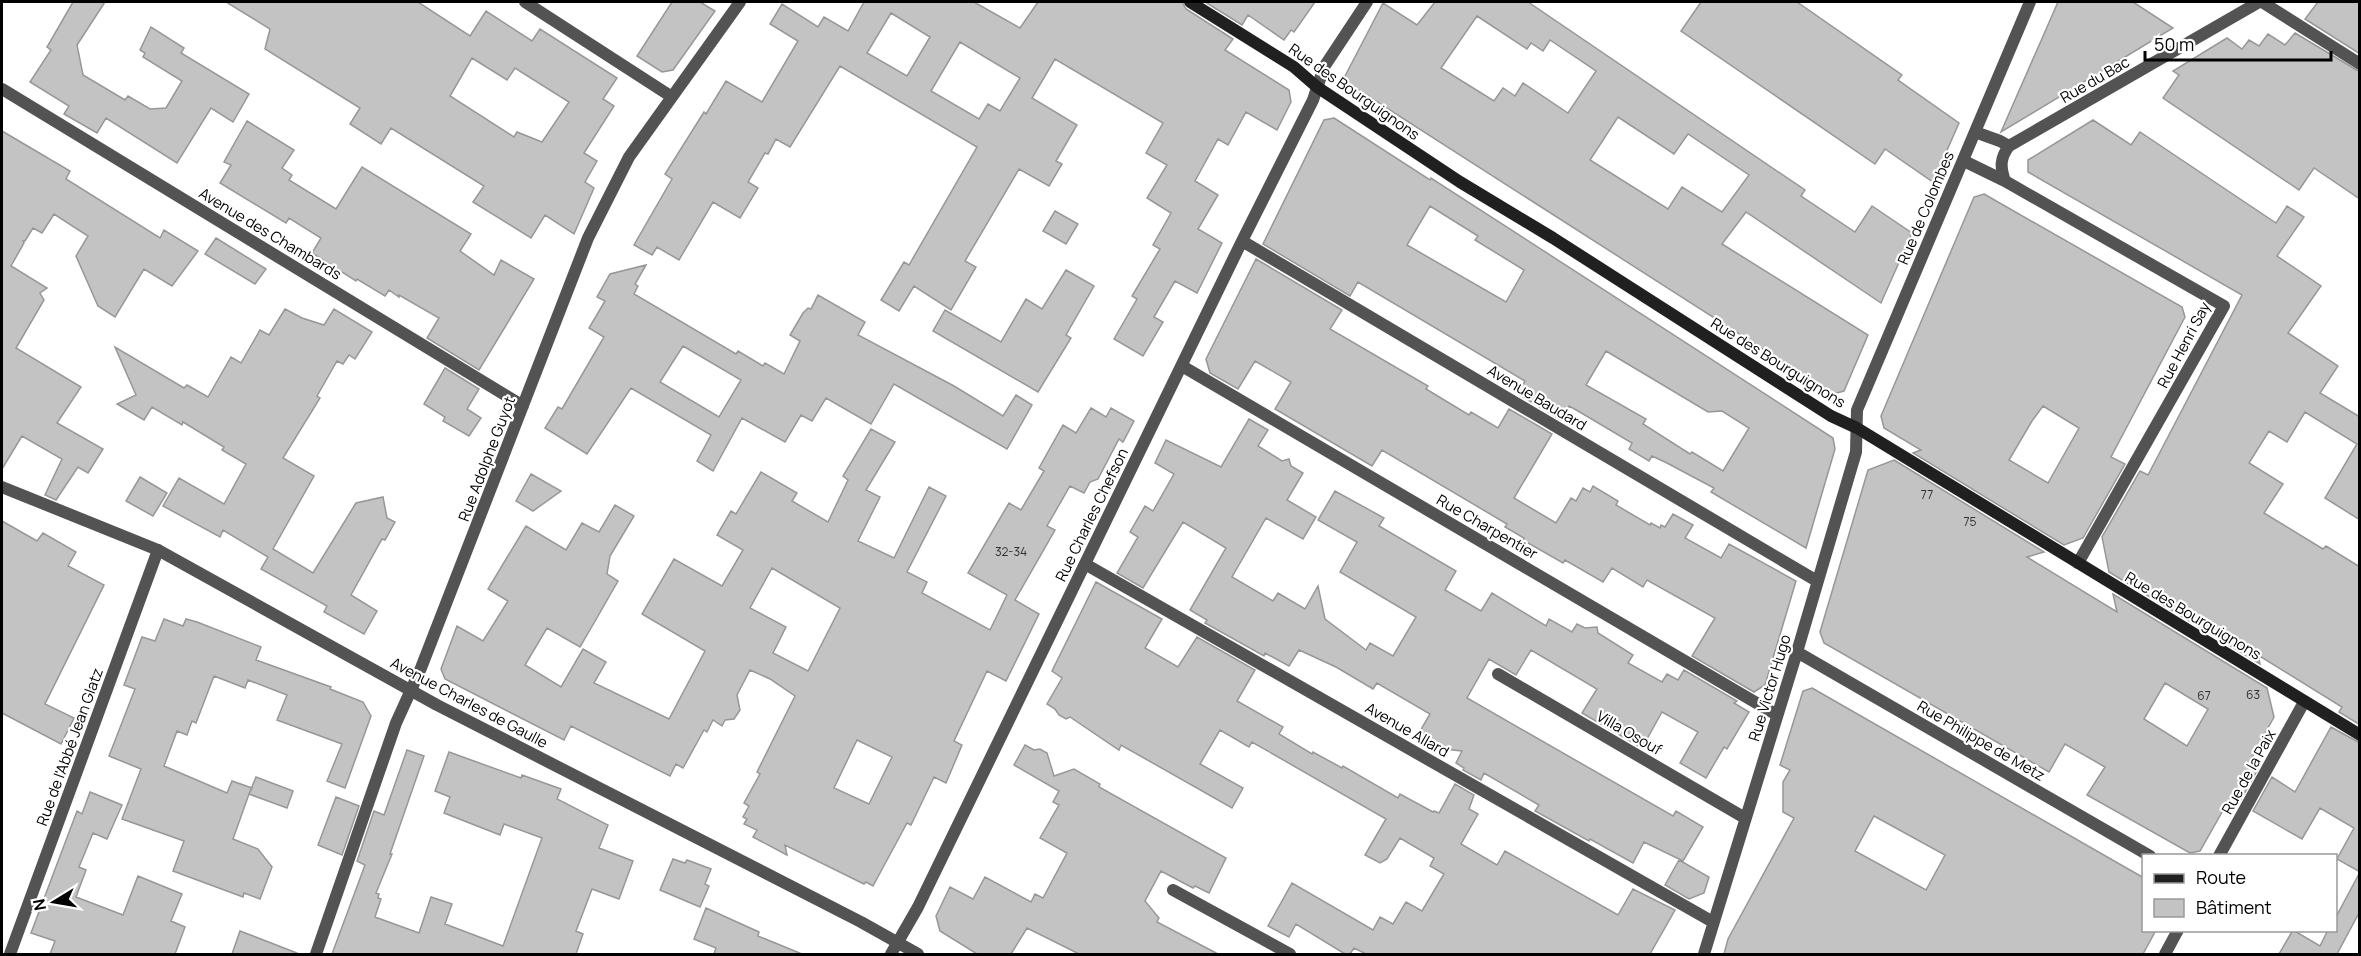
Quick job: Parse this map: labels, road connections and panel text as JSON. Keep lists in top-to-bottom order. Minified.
{"streets":{"main road":["Rue des Bourguignons"],"street":["Rue du Bac","Rue de Colombes","Avenue des Chambards","Rue Henri Say","Avenue Baudard","Rue Adolphe Guyot","Rue Charles Chefson","Rue Charpentier","Rue Victor Hugo","Avenue Charles de Gaulle","Avenue Allard","Villa Osouf","Rue Philippe de Metz","Rue de l'Abbé Jean Glatz","Rue de la Paix"]},"crossings":[["Rue des Bourguignons","Rue de Colombes"],["Rue des Bourguignons","Rue Henri Say"],["Rue des Bourguignons","Rue Charles Chefson"],["Rue des Bourguignons","Rue Victor Hugo"],["Rue des Bourguignons","Rue de la Paix"],["Rue de Colombes","Rue Henri Say"],["Rue de Colombes","Rue Victor Hugo"],["Avenue des Chambards","Rue Adolphe Guyot"],["Avenue Baudard","Rue Charles Chefson"],["Avenue Baudard","Rue Victor Hugo"],["Rue Adolphe Guyot","Avenue Charles de Gaulle"],["Rue Charles Chefson","Rue Charpentier"],["Rue Charles Chefson","Avenue Charles de Gaulle"],["Rue Charles Chefson","Avenue Allard"],["Rue Charpentier","Rue Victor Hugo"],["Rue Victor Hugo","Avenue Allard"],["Rue Victor Hugo","Villa Osouf"],["Rue Victor Hugo","Rue Philippe de Metz"],["Avenue Charles de Gaulle","Rue de l'Abbé Jean Glatz"]],"house_numbers":["77","75","32-34","63","67"],"legend":["Route","Bâtiment"],"scale_bar":"50 m","north":"left"}
